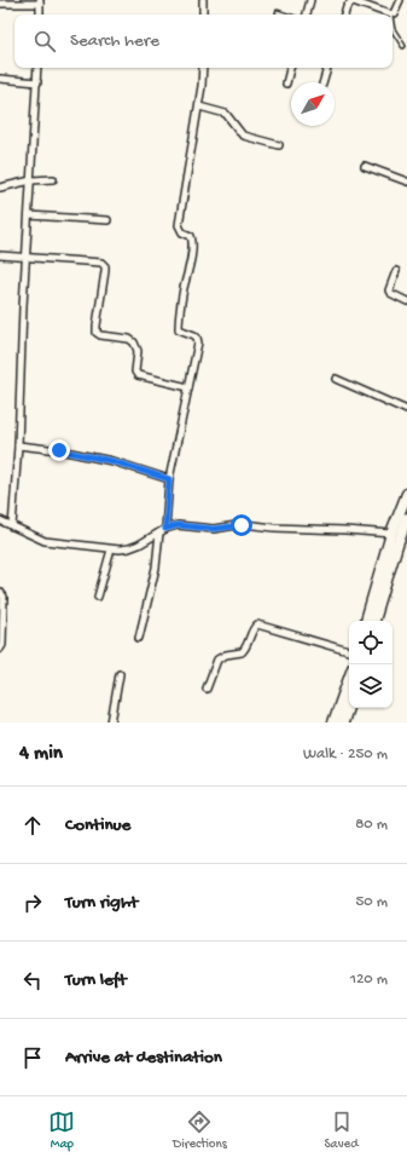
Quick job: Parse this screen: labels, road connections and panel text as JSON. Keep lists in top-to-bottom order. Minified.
{"north":"top right","page":{"search":"Search here","heading":["4 min","Walk · 250 m"],"list":[["Continue","80 m"],["Turn right","50 m"],["Turn left","120 m"],"Arrive at destination"],"nav":["Map","Directions","Saved"]}}
